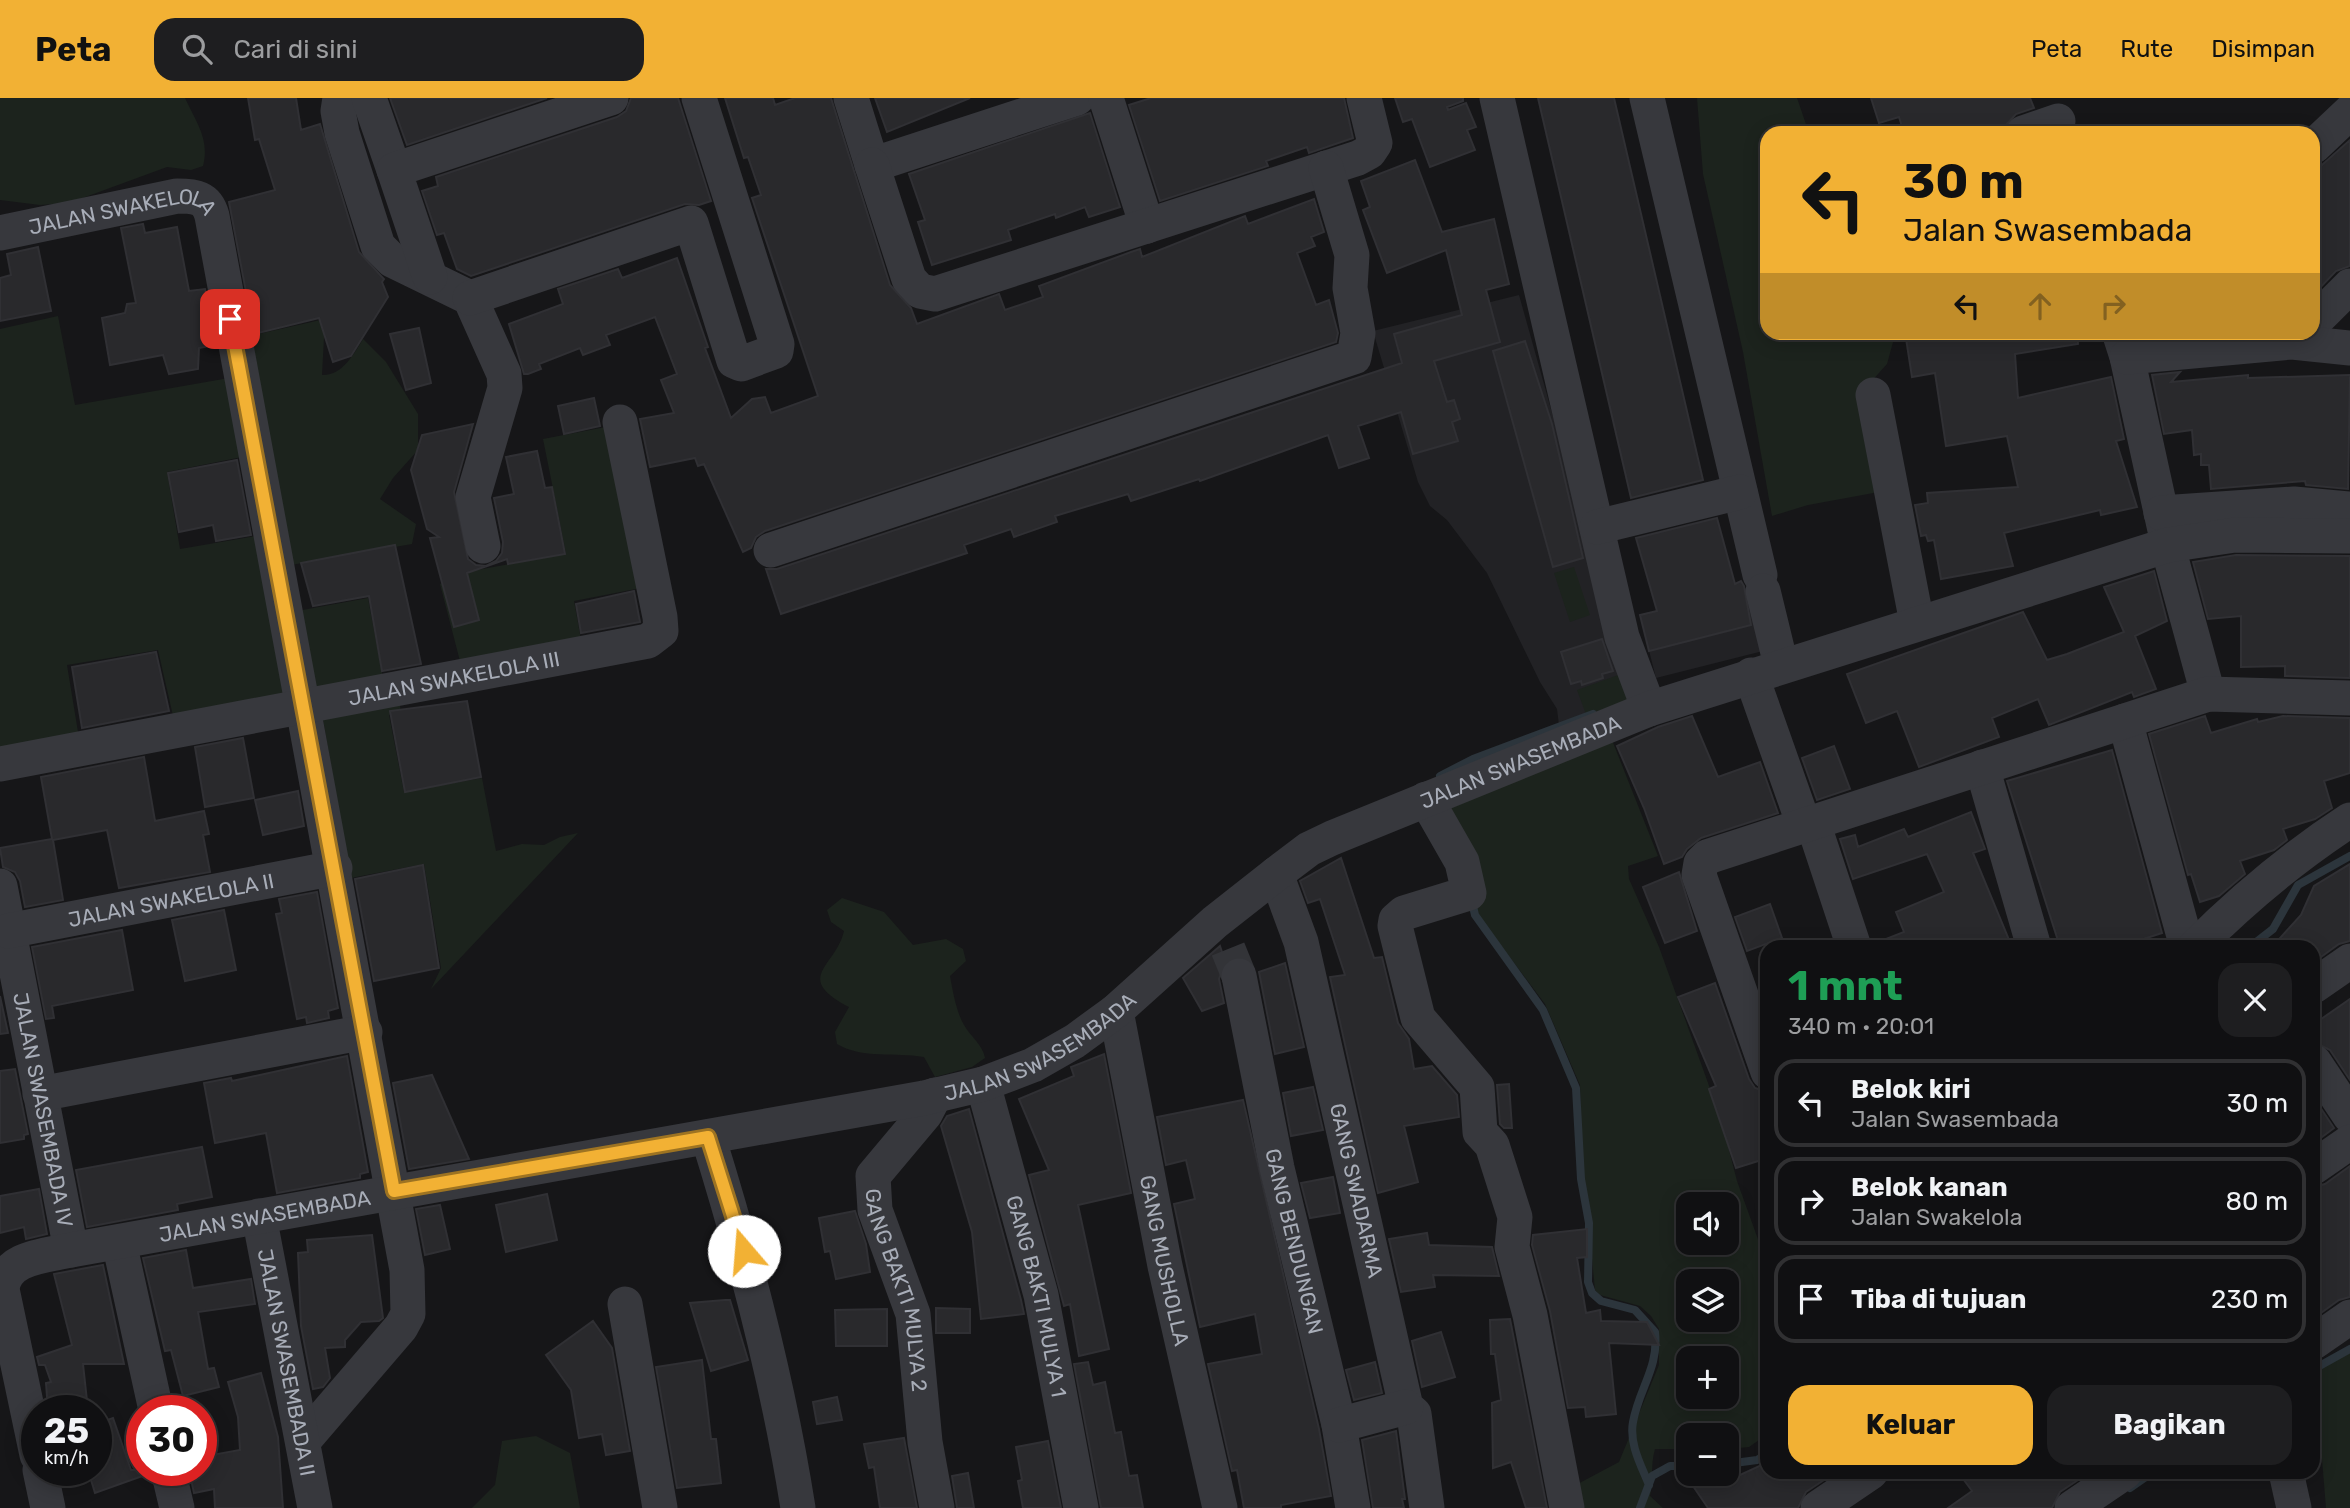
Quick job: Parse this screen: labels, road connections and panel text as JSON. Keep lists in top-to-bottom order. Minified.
{"streets":{"street":["JALAN SWAKELOLA","JALAN SWAKELOLA III","JALAN SWASEMBADA","JALAN SWAKELOLA II","JALAN SWASEMBADA IV","GANG SWADARMA","GANG BENDUNGAN","GANG MUSHOLLA","GANG BAKTI MULYA 2","GANG BAKTI MULYA 1","JALAN SWASEMBADA II"]},"crossings":[["JALAN SWAKELOLA","JALAN SWAKELOLA III"],["JALAN SWAKELOLA","JALAN SWASEMBADA"],["JALAN SWAKELOLA","JALAN SWAKELOLA II"],["JALAN SWAKELOLA","JALAN SWASEMBADA II"],["JALAN SWASEMBADA","JALAN SWASEMBADA IV"],["JALAN SWASEMBADA","GANG SWADARMA"],["JALAN SWASEMBADA","GANG BENDUNGAN"],["JALAN SWASEMBADA","GANG MUSHOLLA"],["JALAN SWASEMBADA","GANG BAKTI MULYA 2"],["JALAN SWASEMBADA","GANG BAKTI MULYA 1"],["JALAN SWASEMBADA","JALAN SWASEMBADA II"],["JALAN SWAKELOLA II","JALAN SWASEMBADA IV"]],"page":{"header":"Peta","search":"Cari di sini","nav":["Peta","Rute","Disimpan"],"turn":["30 m","Jalan Swasembada"],"heading":["1 mnt","340 m · 20:01"],"list":[{"name":"Belok kiri","note":"Jalan Swasembada","value":"30 m"},{"name":"Belok kanan","note":"Jalan Swakelola","value":"80 m"},{"name":"Tiba di tujuan","value":"230 m"}],"map_buttons":["+","−"],"buttons":["Keluar","Bagikan"],"speed":"25 km/h","limit":"30"}}
